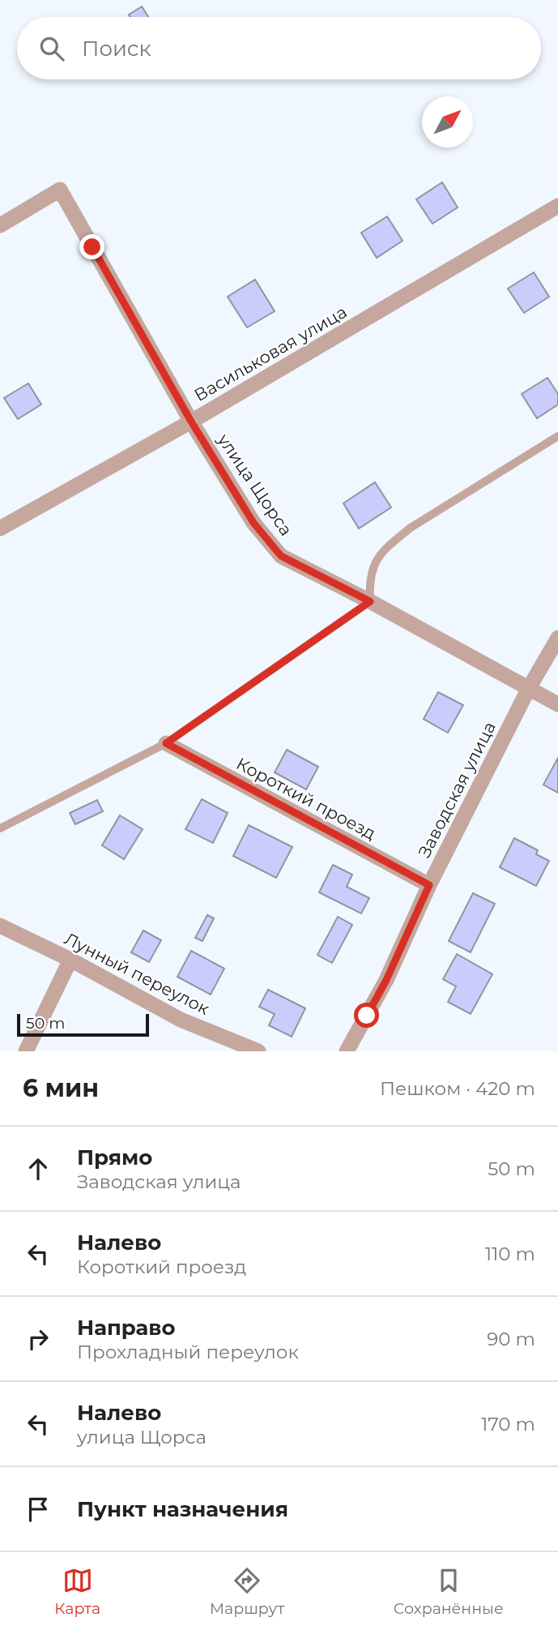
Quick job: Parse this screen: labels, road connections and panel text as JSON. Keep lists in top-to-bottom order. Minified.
{"streets":{"street":["Васильковая улица","улица Щорса","Заводская улица","Короткий проезд","Лунный переулок"]},"crossings":[["Васильковая улица","улица Щорса"],["улица Щорса","Заводская улица"],["Заводская улица","Короткий проезд"]],"scale_bar":"50 m","north":"top right","page":{"search":"Поиск","scale":"50 m","heading":["6 мин","Пешком · 420 m"],"list":[["Прямо","Заводская улица","50 m"],["Налево","Короткий проезд","110 m"],["Направо","Прохладный переулок","90 m"],["Налево","улица Щорса","170 m"],"Пункт назначения"],"nav":["Карта","Маршрут","Сохранённые"]}}
